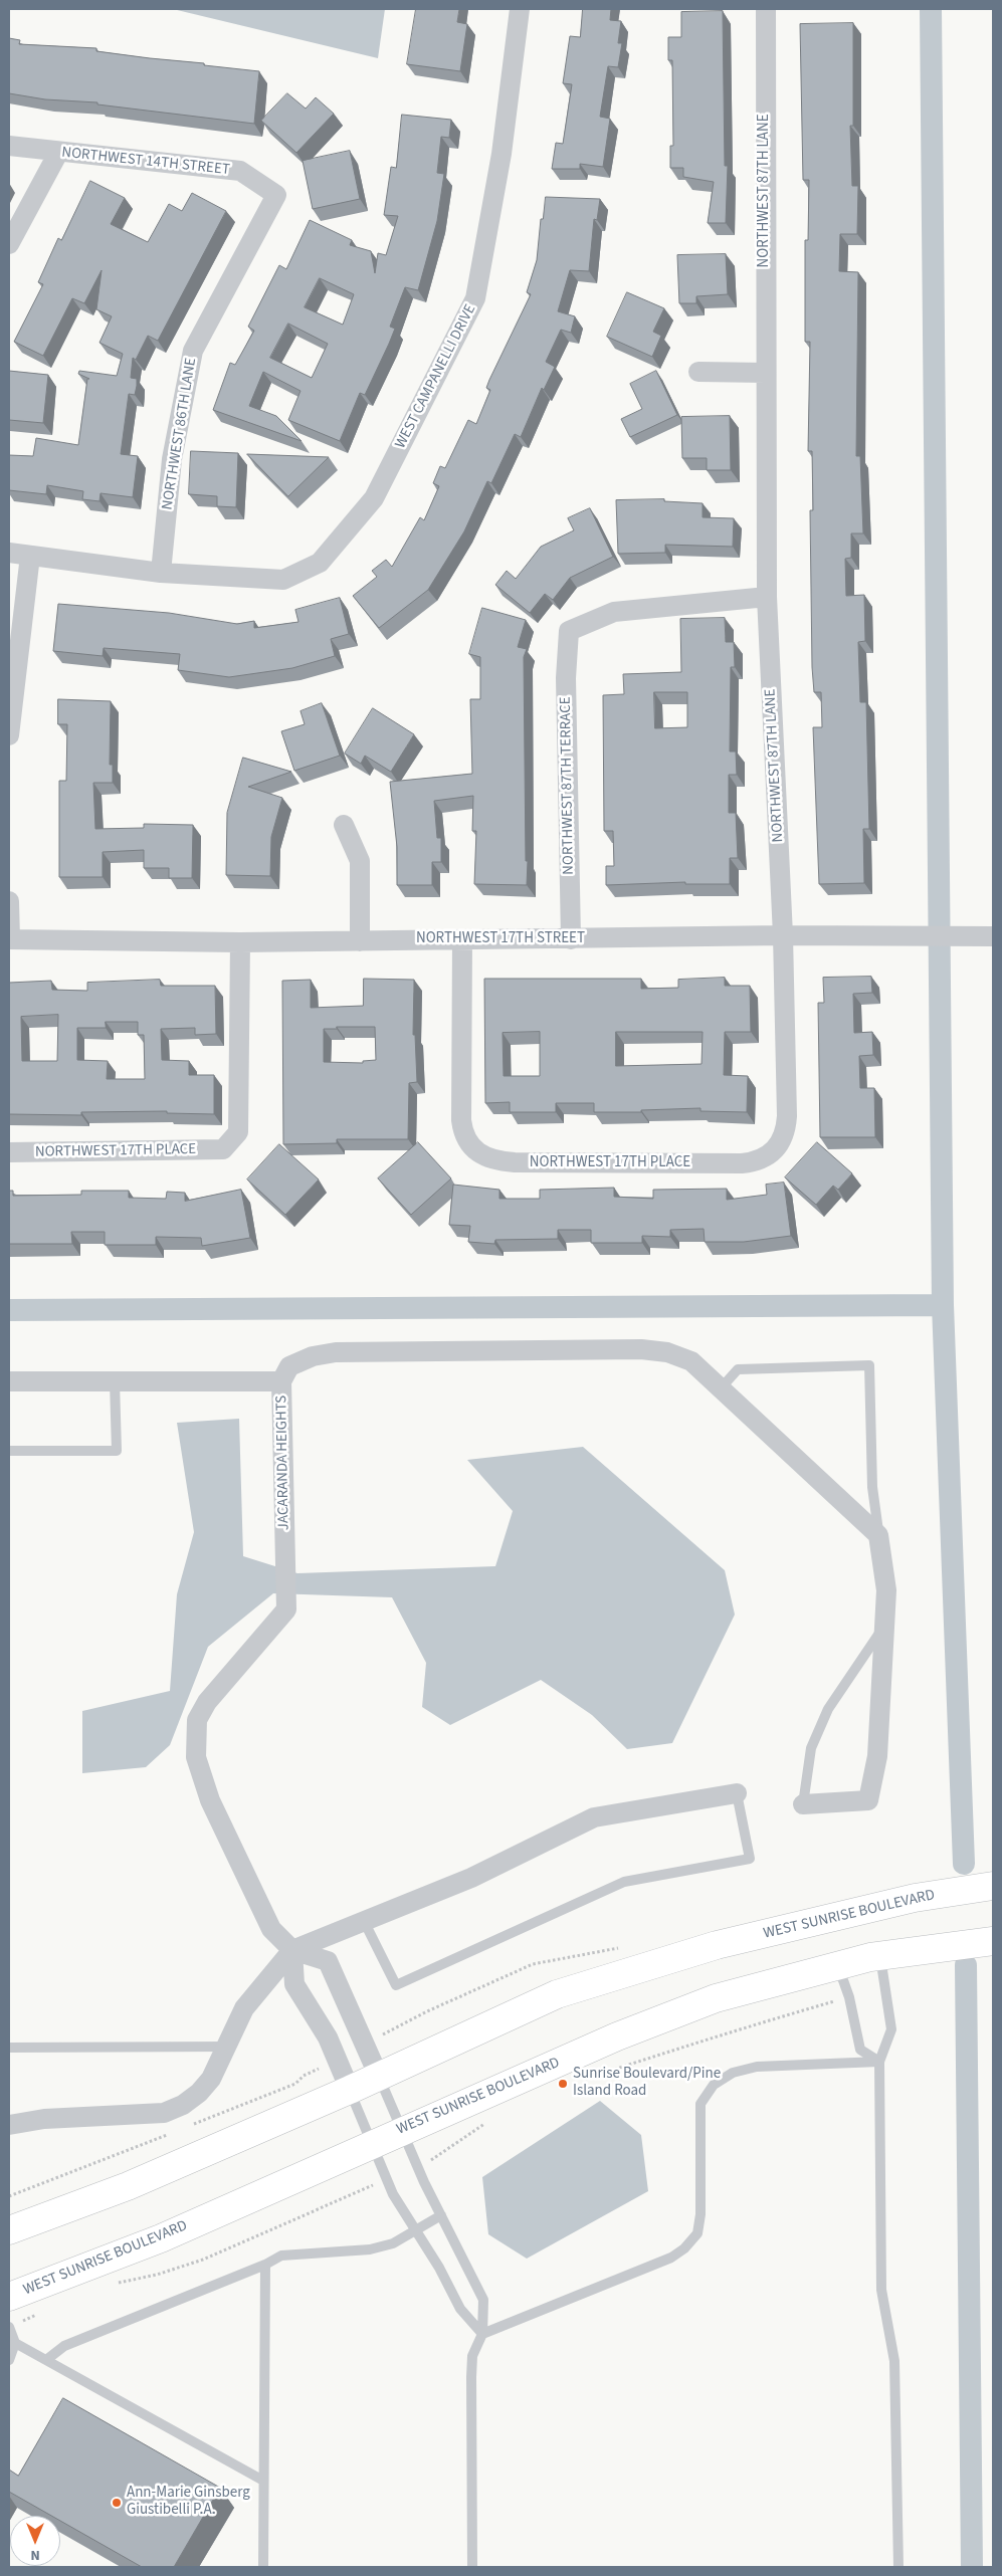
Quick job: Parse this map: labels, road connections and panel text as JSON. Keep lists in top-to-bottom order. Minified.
{"streets":{"highway":["WEST SUNRISE BOULEVARD"],"street":["NORTHWEST 14TH STREET","NORTHWEST 87TH LANE","WEST CAMPANELLI DRIVE","NORTHWEST 86TH LANE","NORTHWEST 87TH TERRACE","NORTHWEST 17TH STREET","NORTHWEST 17TH PLACE","JACARANDA HEIGHTS"]},"crossings":[["NORTHWEST 14TH STREET","NORTHWEST 86TH LANE"],["NORTHWEST 87TH LANE","NORTHWEST 87TH TERRACE"],["NORTHWEST 87TH LANE","NORTHWEST 17TH STREET"],["NORTHWEST 87TH LANE","NORTHWEST 17TH PLACE"],["WEST CAMPANELLI DRIVE","NORTHWEST 86TH LANE"],["NORTHWEST 87TH TERRACE","NORTHWEST 17TH STREET"],["NORTHWEST 17TH STREET","NORTHWEST 17TH PLACE"],["JACARANDA HEIGHTS","WEST SUNRISE BOULEVARD"]],"places":["Sunrise Boulevard/Pine Island Road","Ann-Marie Ginsberg Giustibelli P.A."],"north":"bottom"}
